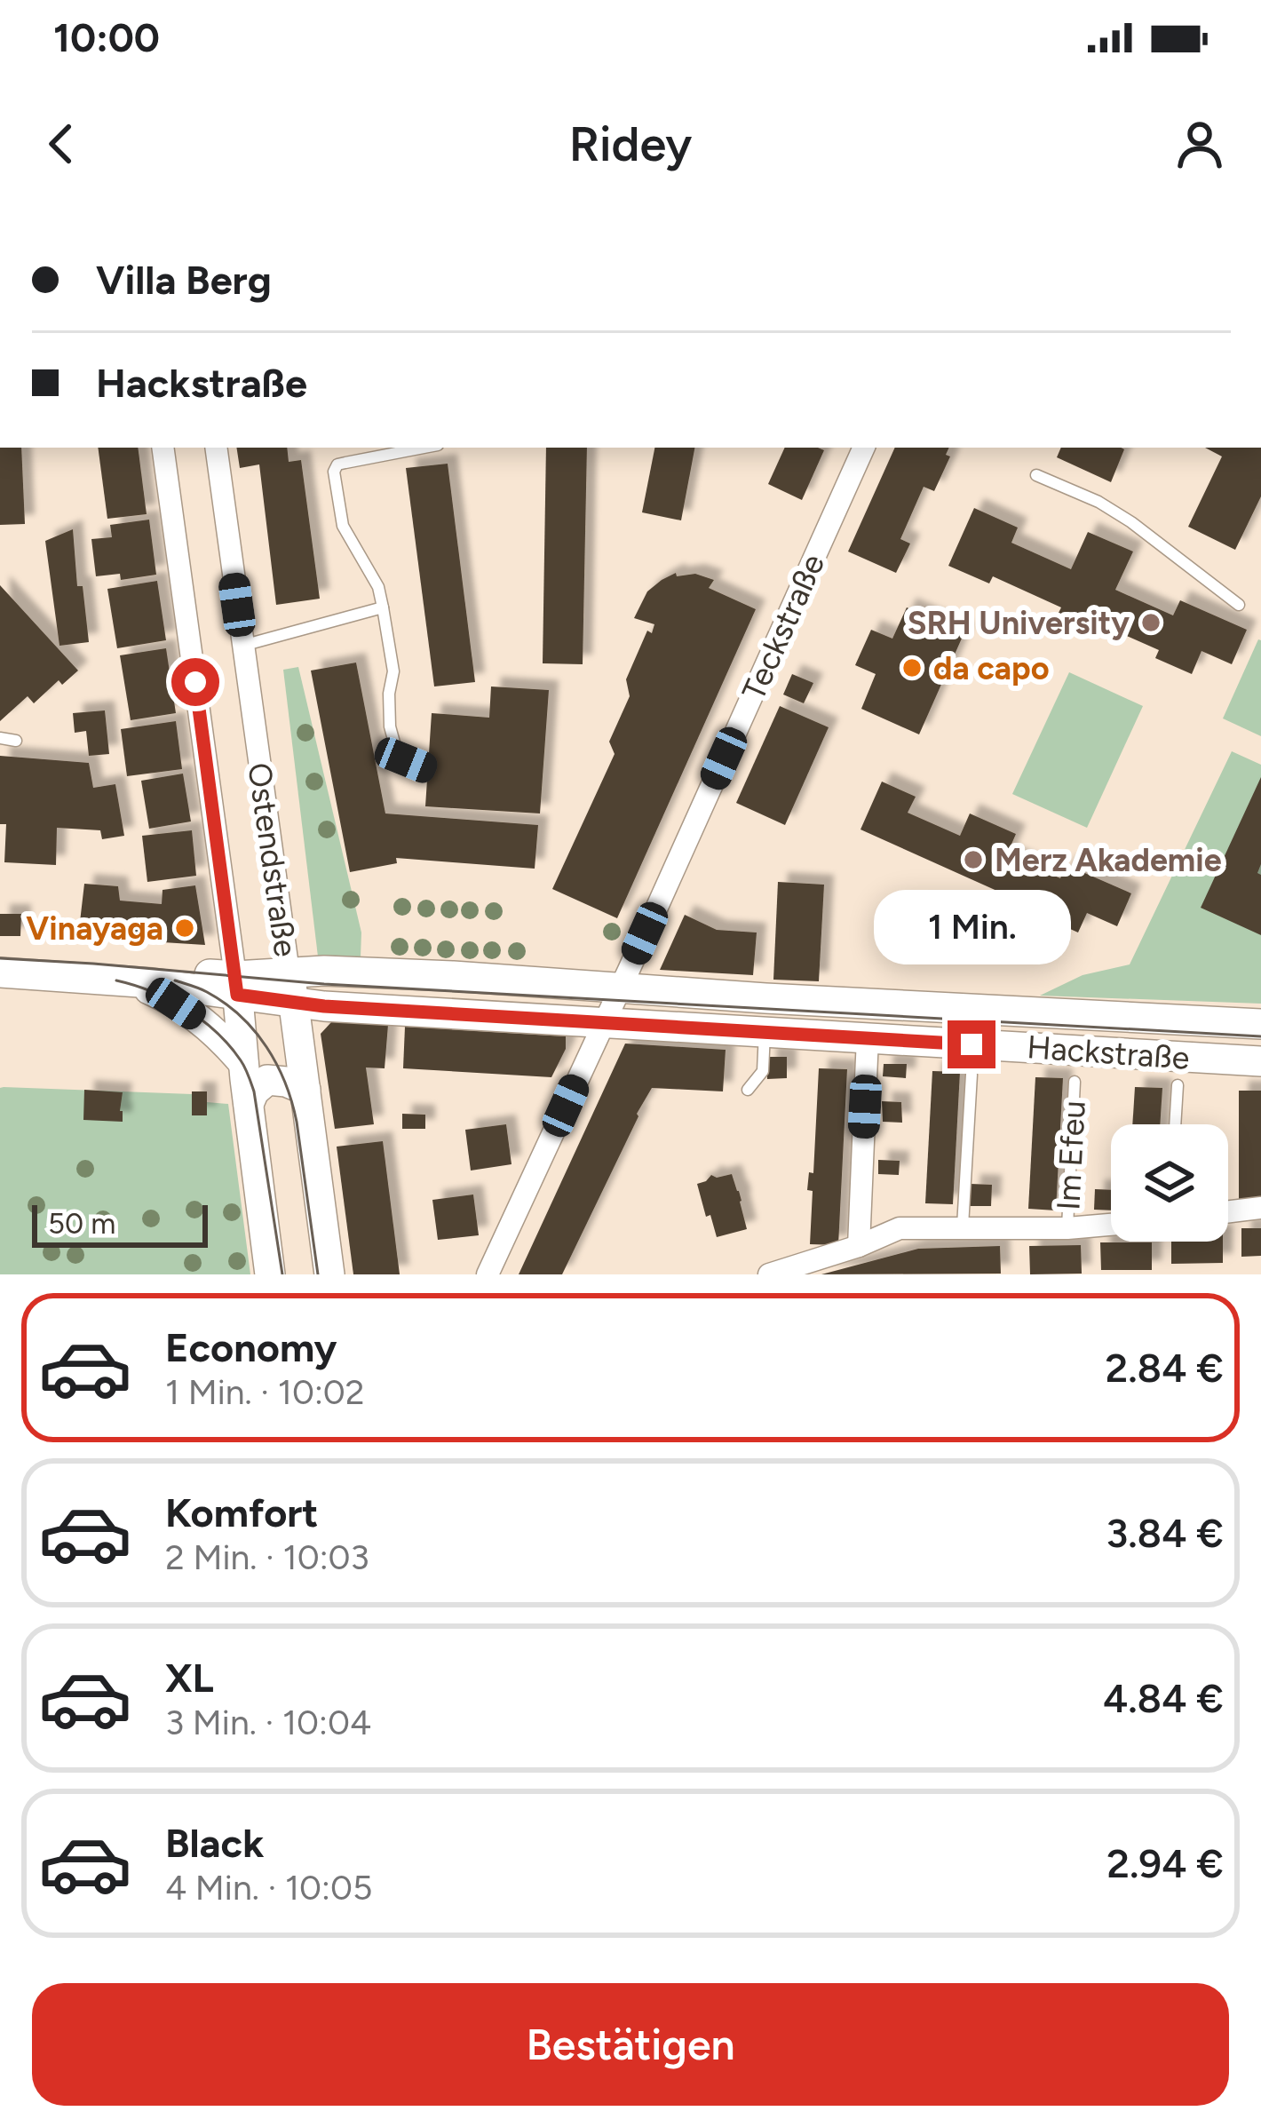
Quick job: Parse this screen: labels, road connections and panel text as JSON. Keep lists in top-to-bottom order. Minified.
{"streets":{"main road":["Ostendstraße","Hackstraße"],"street":["Teckstraße"],"lane":["Im Efeu"]},"crossings":[["Teckstraße","Hackstraße"],["Ostendstraße","Hackstraße"]],"places":["SRH University","da capo","Merz Akademie","Vinayaga"],"scale_bar":"50 m","page":{"status":"10:00","header":"Ridey","banner":["Villa Berg","Hackstraße"],"bubble":"1 Min.","scale":"50 m","list":[{"name":"Economy","note":"1 Min. · 10:02","value":"2.84 €"},{"name":"Komfort","note":"2 Min. · 10:03","value":"3.84 €"},{"name":"XL","note":"3 Min. · 10:04","value":"4.84 €"},{"name":"Black","note":"4 Min. · 10:05","value":"2.94 €"}],"buttons":"Bestätigen"}}
